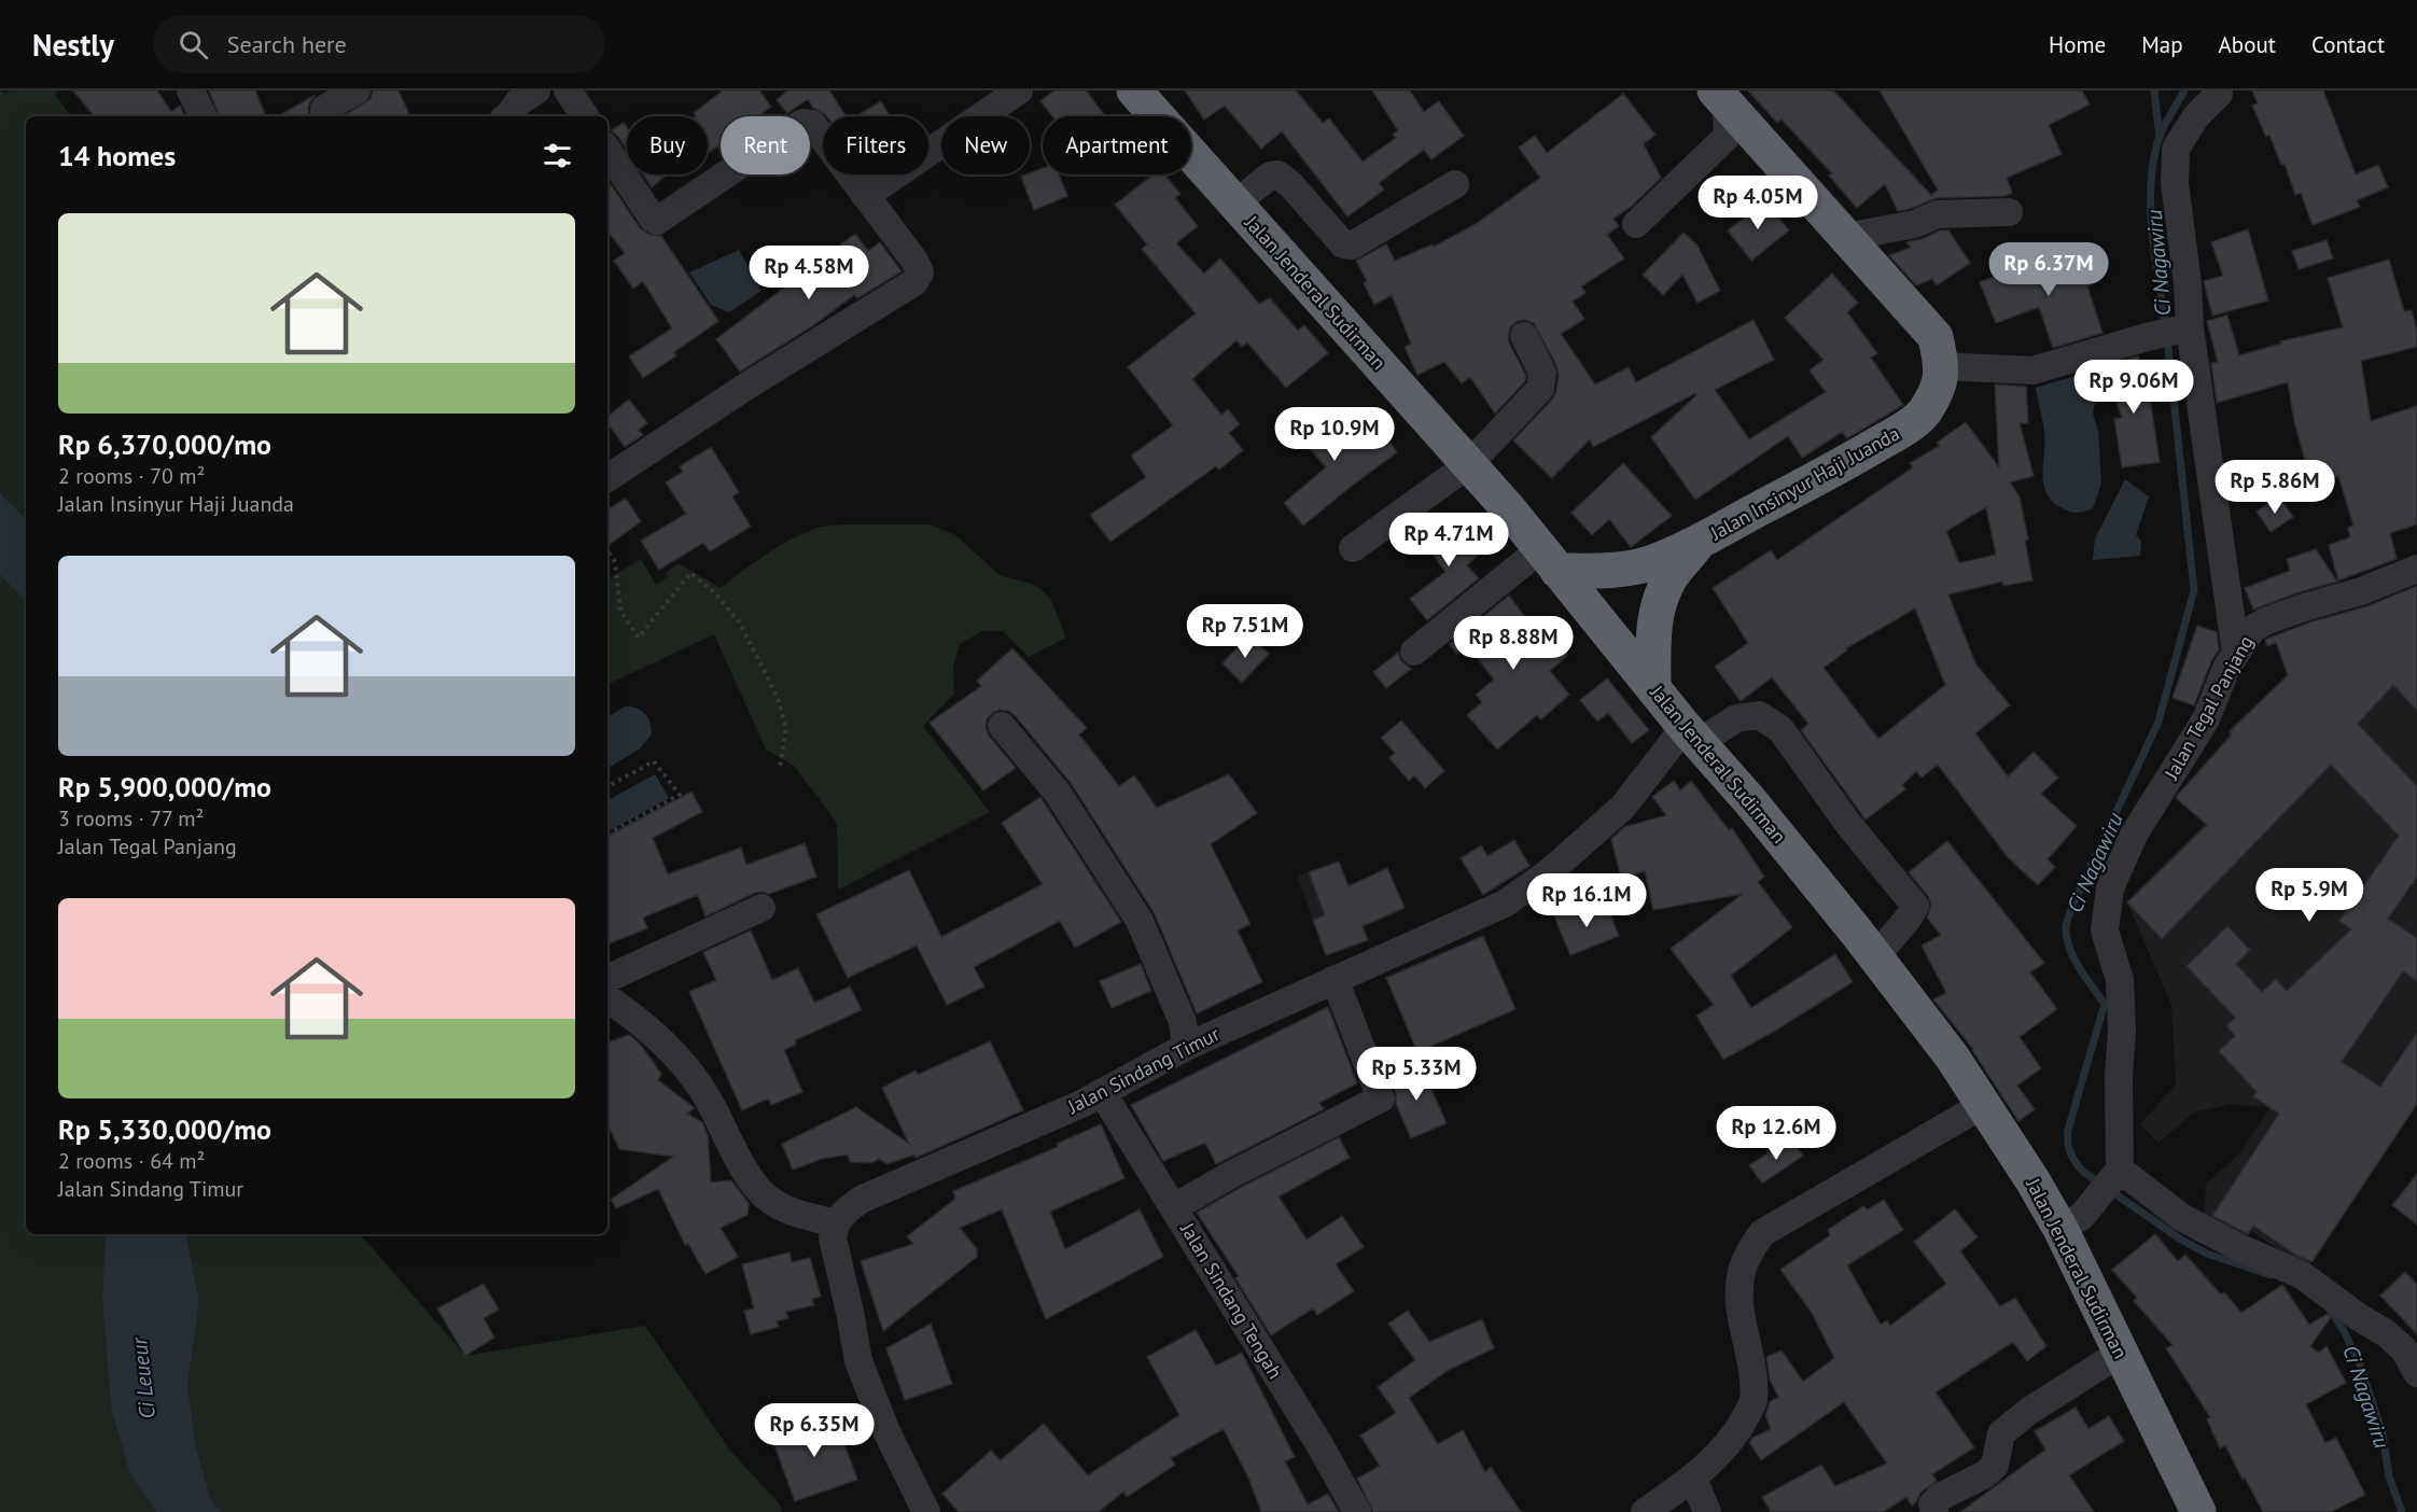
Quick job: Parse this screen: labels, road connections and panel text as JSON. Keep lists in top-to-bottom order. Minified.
{"streets":{"highway":["Jalan Jenderal Sudirman","Jalan Insinyur Haji Juanda"],"street":["Jalan Tegal Panjang","Jalan Sindang Timur","Jalan Sindang Tengah"]},"crossings":[["Jalan Jenderal Sudirman","Jalan Insinyur Haji Juanda"],["Jalan Jenderal Sudirman","Jalan Sindang Timur"],["Jalan Sindang Timur","Jalan Sindang Tengah"]],"water":["Ci Nagawiru","Ci Leueur"],"page":{"header":"Nestly","search":"Search here","nav":["Home","Map","About","Contact"],"chip":["Buy","Rent","Filters","New","Apartment"],"heading":"14 homes","price":["Rp 4.05M","Rp 6.37M","Rp 4.58M","Rp 9.06M","Rp 10.9M","Rp 5.86M","Rp 4.71M","Rp 7.51M","Rp 8.88M","Rp 5.9M","Rp 16.1M","Rp 5.33M","Rp 12.6M","Rp 6.35M"],"list":[{"name":"Rp 6,370,000/mo","note":"2 rooms · 70 m² · Jalan Insinyur Haji Juanda"},{"name":"Rp 5,900,000/mo","note":"3 rooms · 77 m² · Jalan Tegal Panjang"},{"name":"Rp 5,330,000/mo","note":"2 rooms · 64 m² · Jalan Sindang Timur"}]}}
